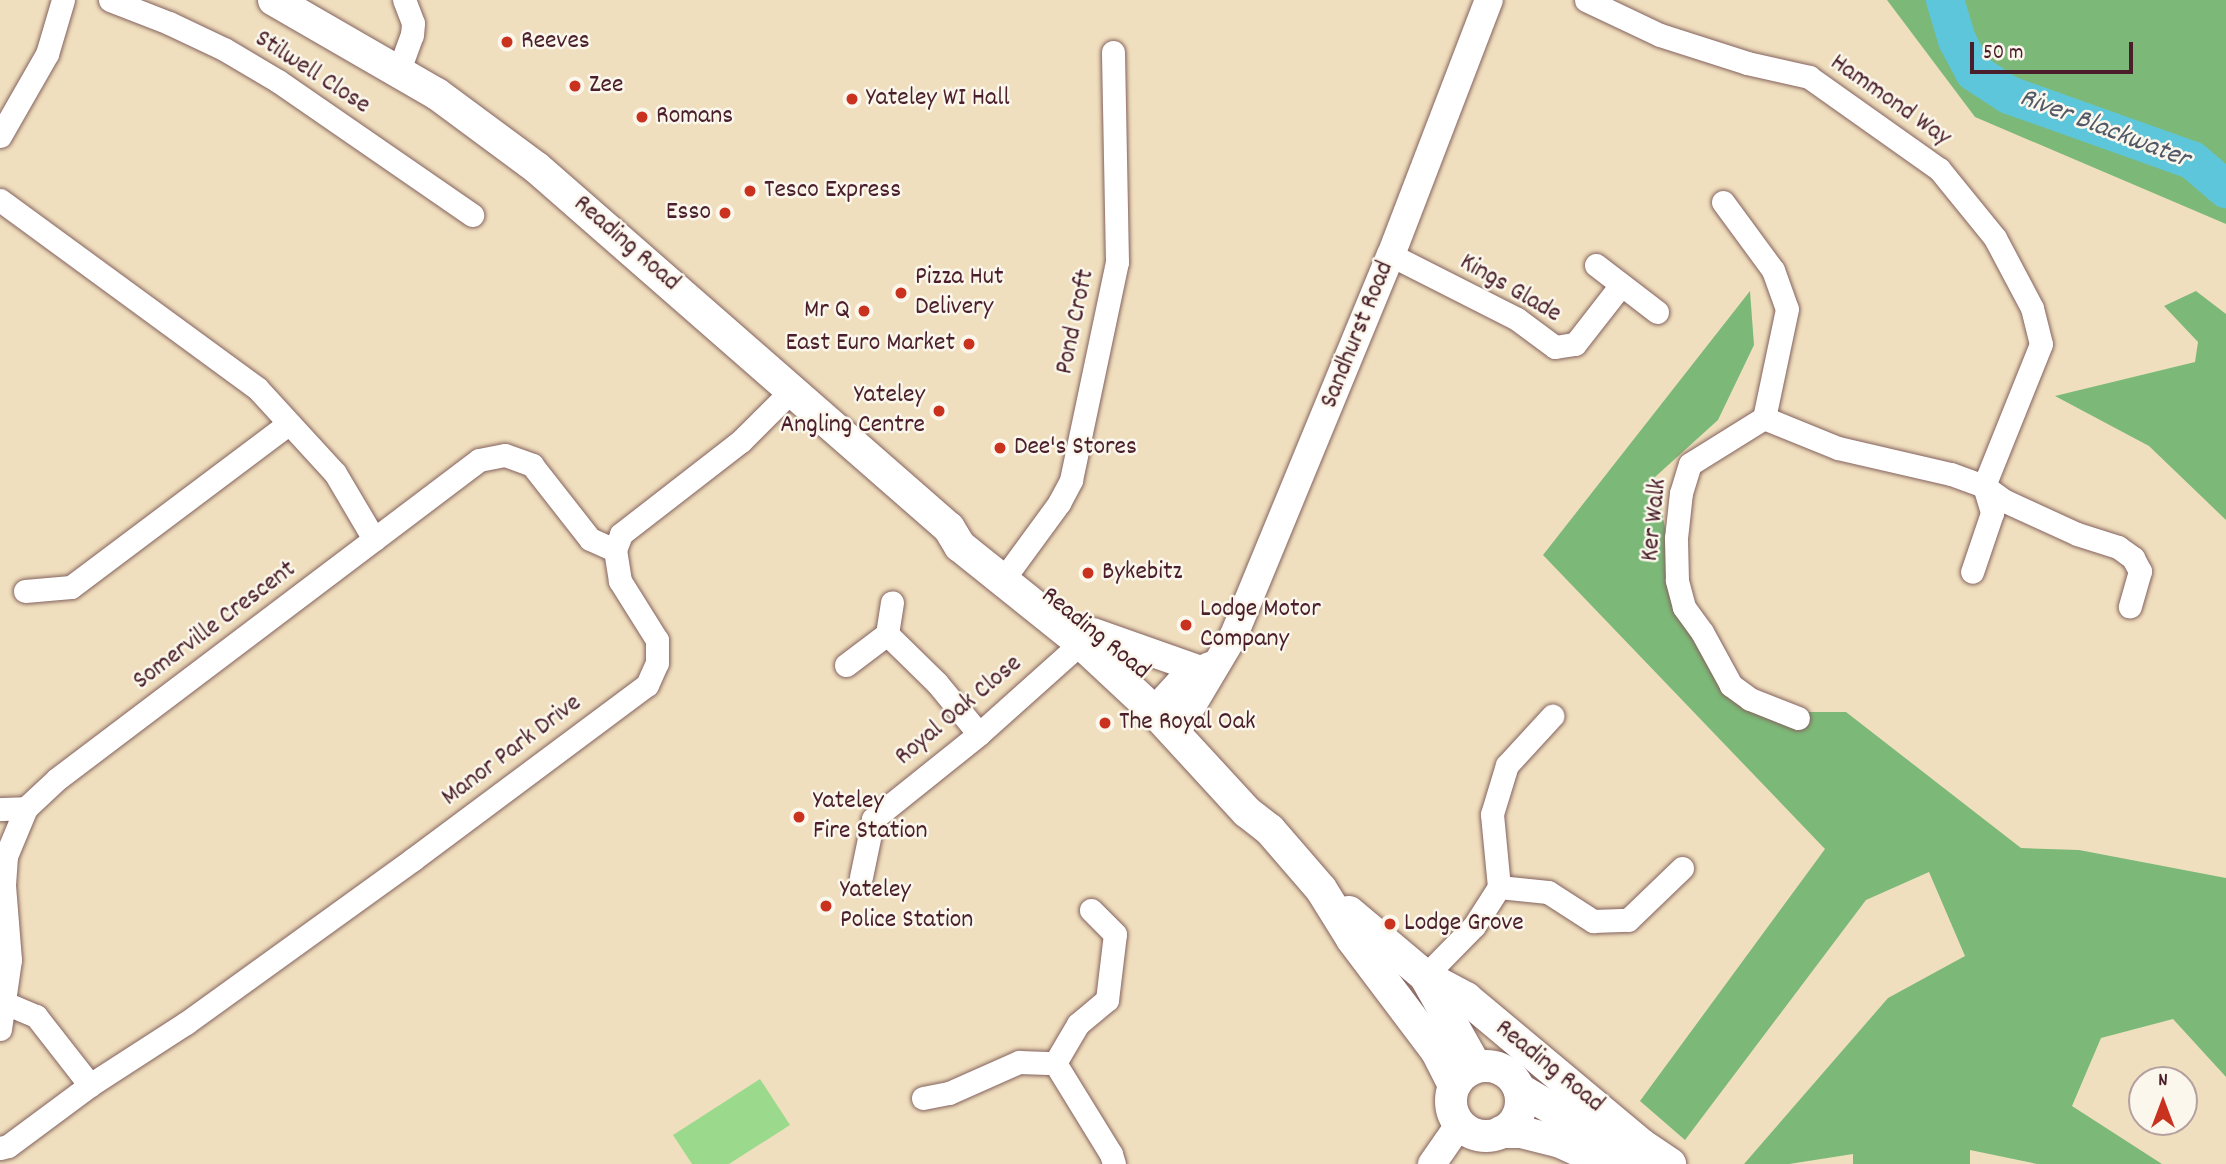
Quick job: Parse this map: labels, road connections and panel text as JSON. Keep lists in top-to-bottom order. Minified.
{"streets":{"main road":["Reading Road"],"street":["Stilwell Close","Hammond Way","Kings Glade","Pond Croft","Sandhurst Road","Ker Walk","Somerville Crescent","Royal Oak Close","Manor Park Drive"]},"crossings":[["Reading Road","Pond Croft"],["Reading Road","Sandhurst Road"],["Reading Road","Royal Oak Close"],["Kings Glade","Sandhurst Road"],["Somerville Crescent","Manor Park Drive"]],"water":["River Blackwater"],"places":["Reeves","Zee","Yateley WI Hall","Romans","Tesco Express","Esso","Pizza Hut Delivery","Mr Q","East Euro Market","Yateley Angling Centre","Dee's Stores","Bykebitz","Lodge Motor Company","The Royal Oak","Yateley Fire Station","Yateley Police Station","Lodge Grove"],"scale_bar":"50 m","north":"top"}
